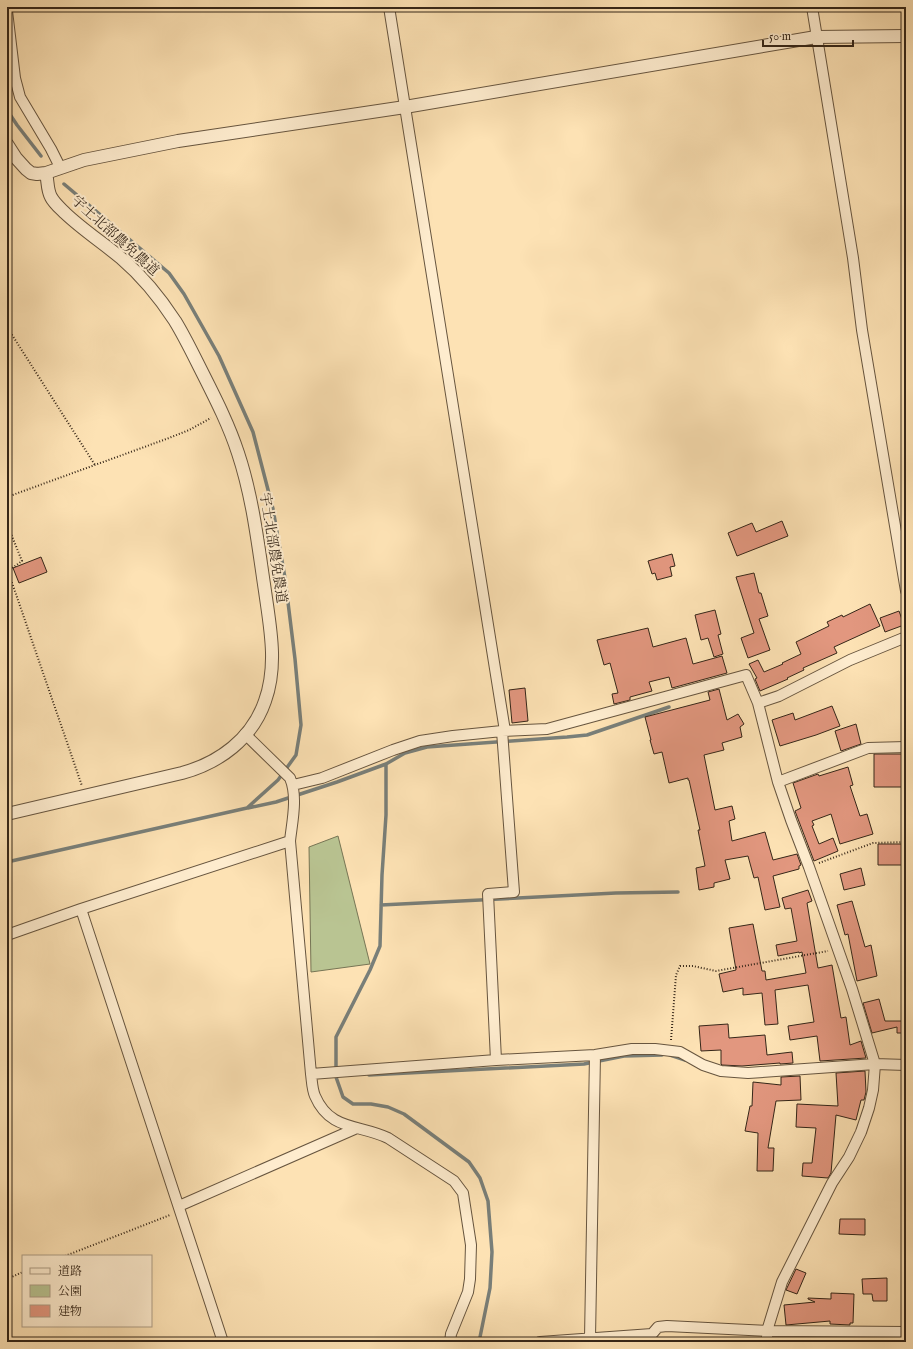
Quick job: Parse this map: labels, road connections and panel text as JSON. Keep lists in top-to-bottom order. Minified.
{"streets":{"street":["宇土北部農免農道"]},"legend":["道路","公園","建物"],"scale_bar":"50 m"}
